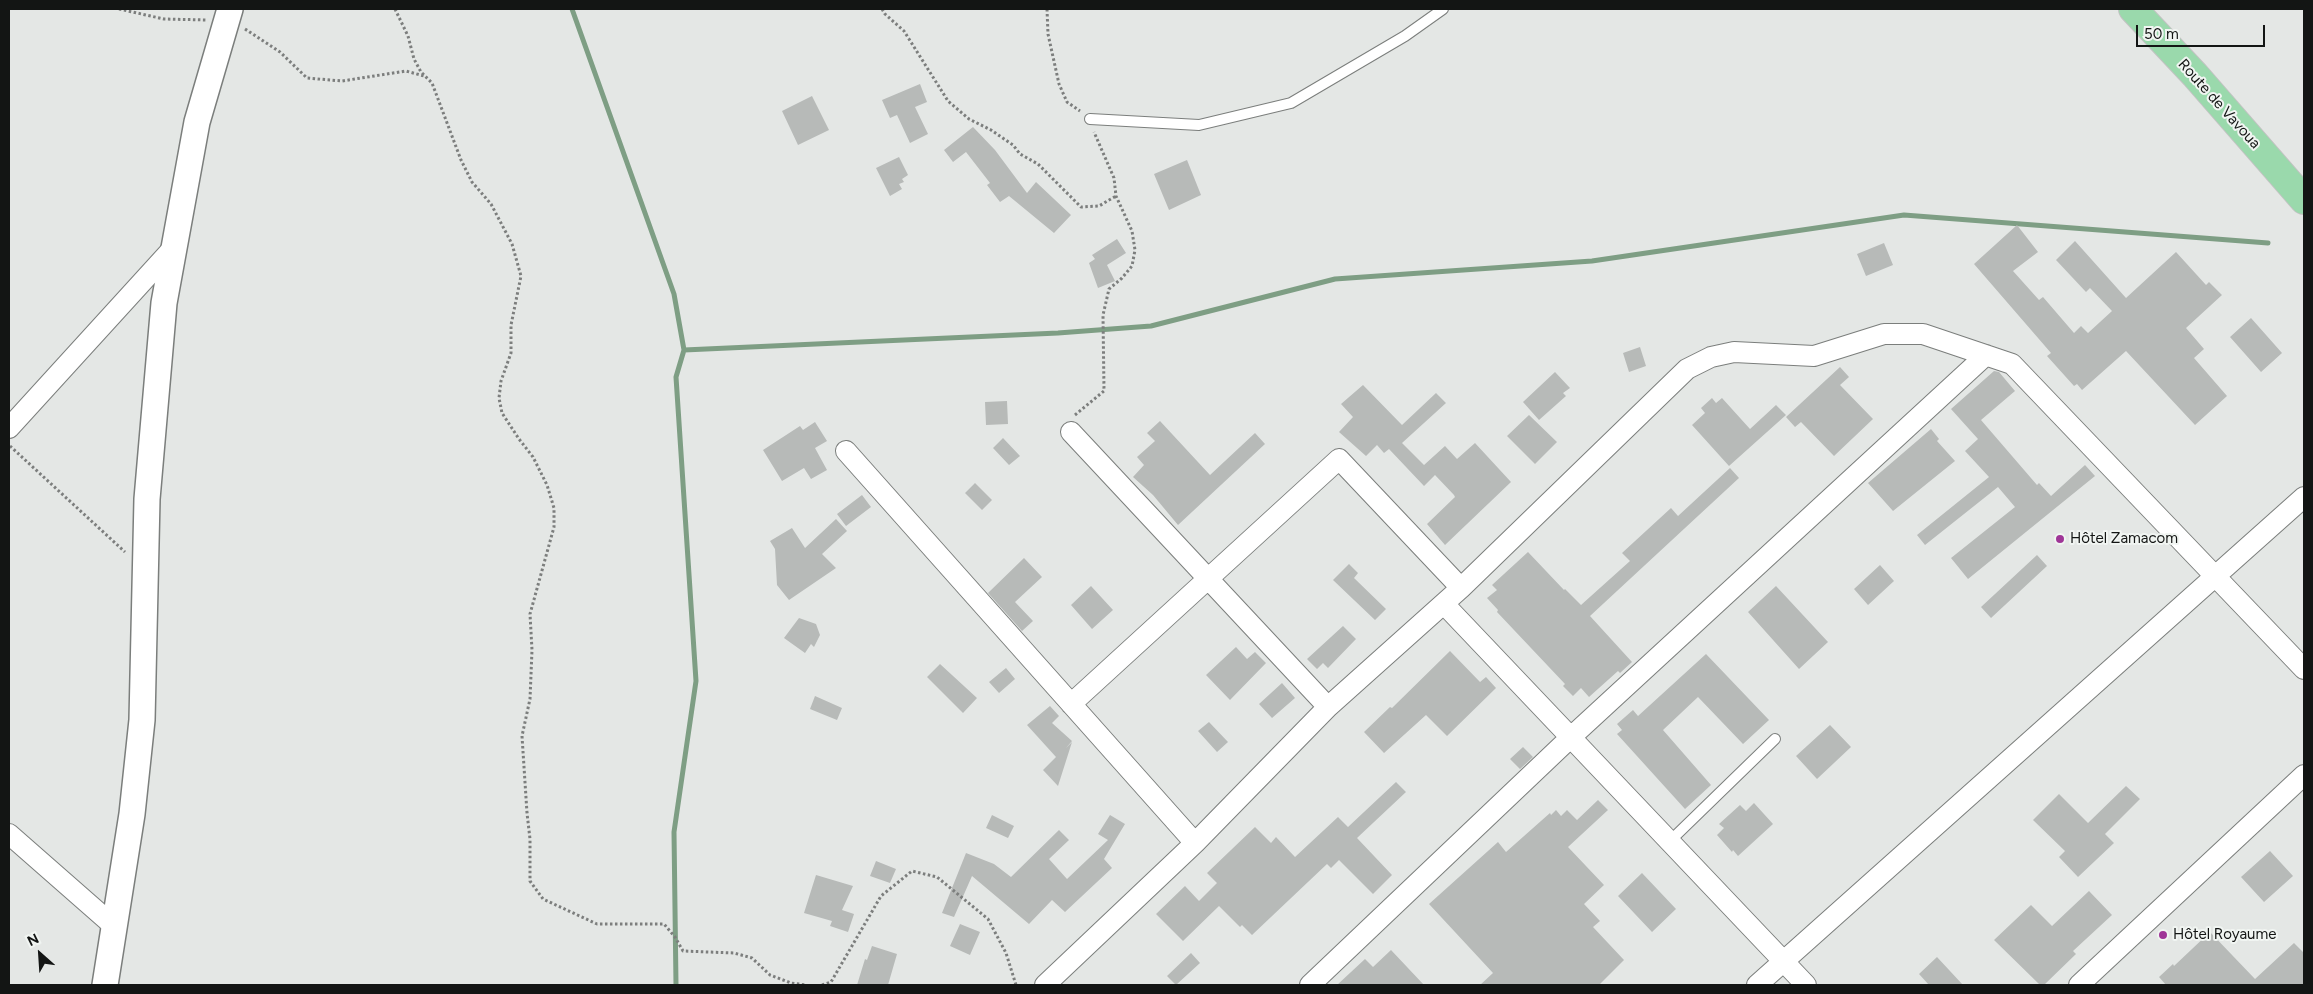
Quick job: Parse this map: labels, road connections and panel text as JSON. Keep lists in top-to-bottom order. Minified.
{"streets":{"main road":["Route de Vavoua"]},"places":["Hôtel Zamacom","Hôtel Royaume"],"scale_bar":"50 m","north":"top left"}
